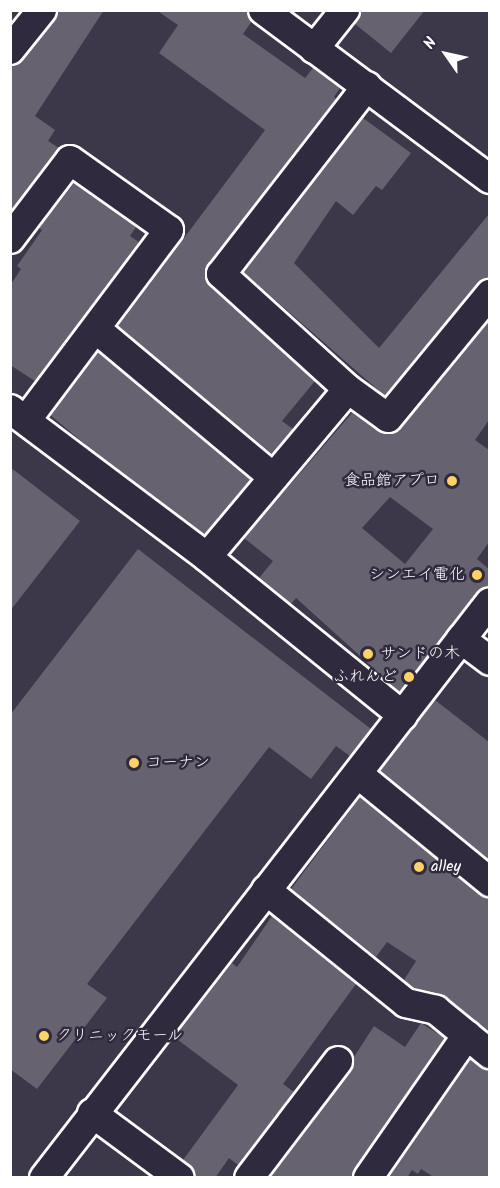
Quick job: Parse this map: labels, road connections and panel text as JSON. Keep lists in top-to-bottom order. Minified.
{"places":["食品館アプロ","シンエイ電化","サンドの木","ふれんど","コーナン","alley","クリニックモール"],"north":"top left"}
